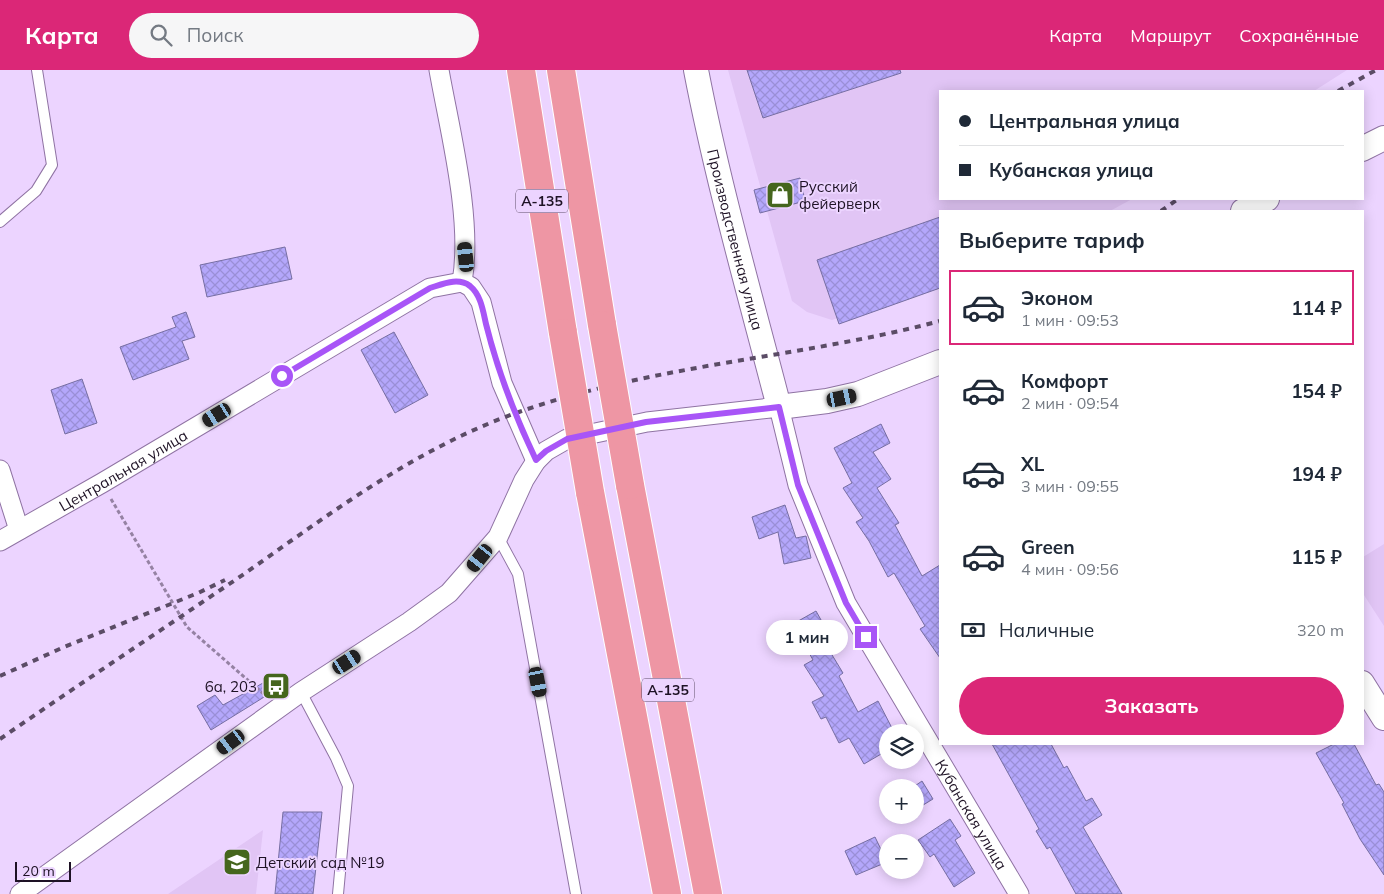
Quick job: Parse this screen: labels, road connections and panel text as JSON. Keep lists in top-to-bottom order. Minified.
{"streets":{"highway":["А-135"],"street":["Производственная улица","Центральная улица","Кубанская улица"]},"crossings":[["Производственная улица","Кубанская улица"]],"places":{"shop":["Русский фейерверк"],"bus stop":["6a, 203"],"school or university":["Детский сад №19"]},"scale_bar":"20 m","page":{"header":"Карта","search":"Поиск","nav":["Карта","Маршрут","Сохранённые"],"banner":["Центральная улица","Кубанская улица"],"heading":"Выберите тариф","list":[{"name":"Эконом","note":"1 мин · 09:53","value":"114 ₽"},{"name":"Комфорт","note":"2 мин · 09:54","value":"154 ₽"},{"name":"XL","note":"3 мин · 09:55","value":"194 ₽"},{"name":"Green","note":"4 мин · 09:56","value":"115 ₽"}],"pay":["Наличные","320 m"],"bubble":"1 мин","buttons":"Заказать","map_buttons":["+","−"],"scale":"20 m"}}
